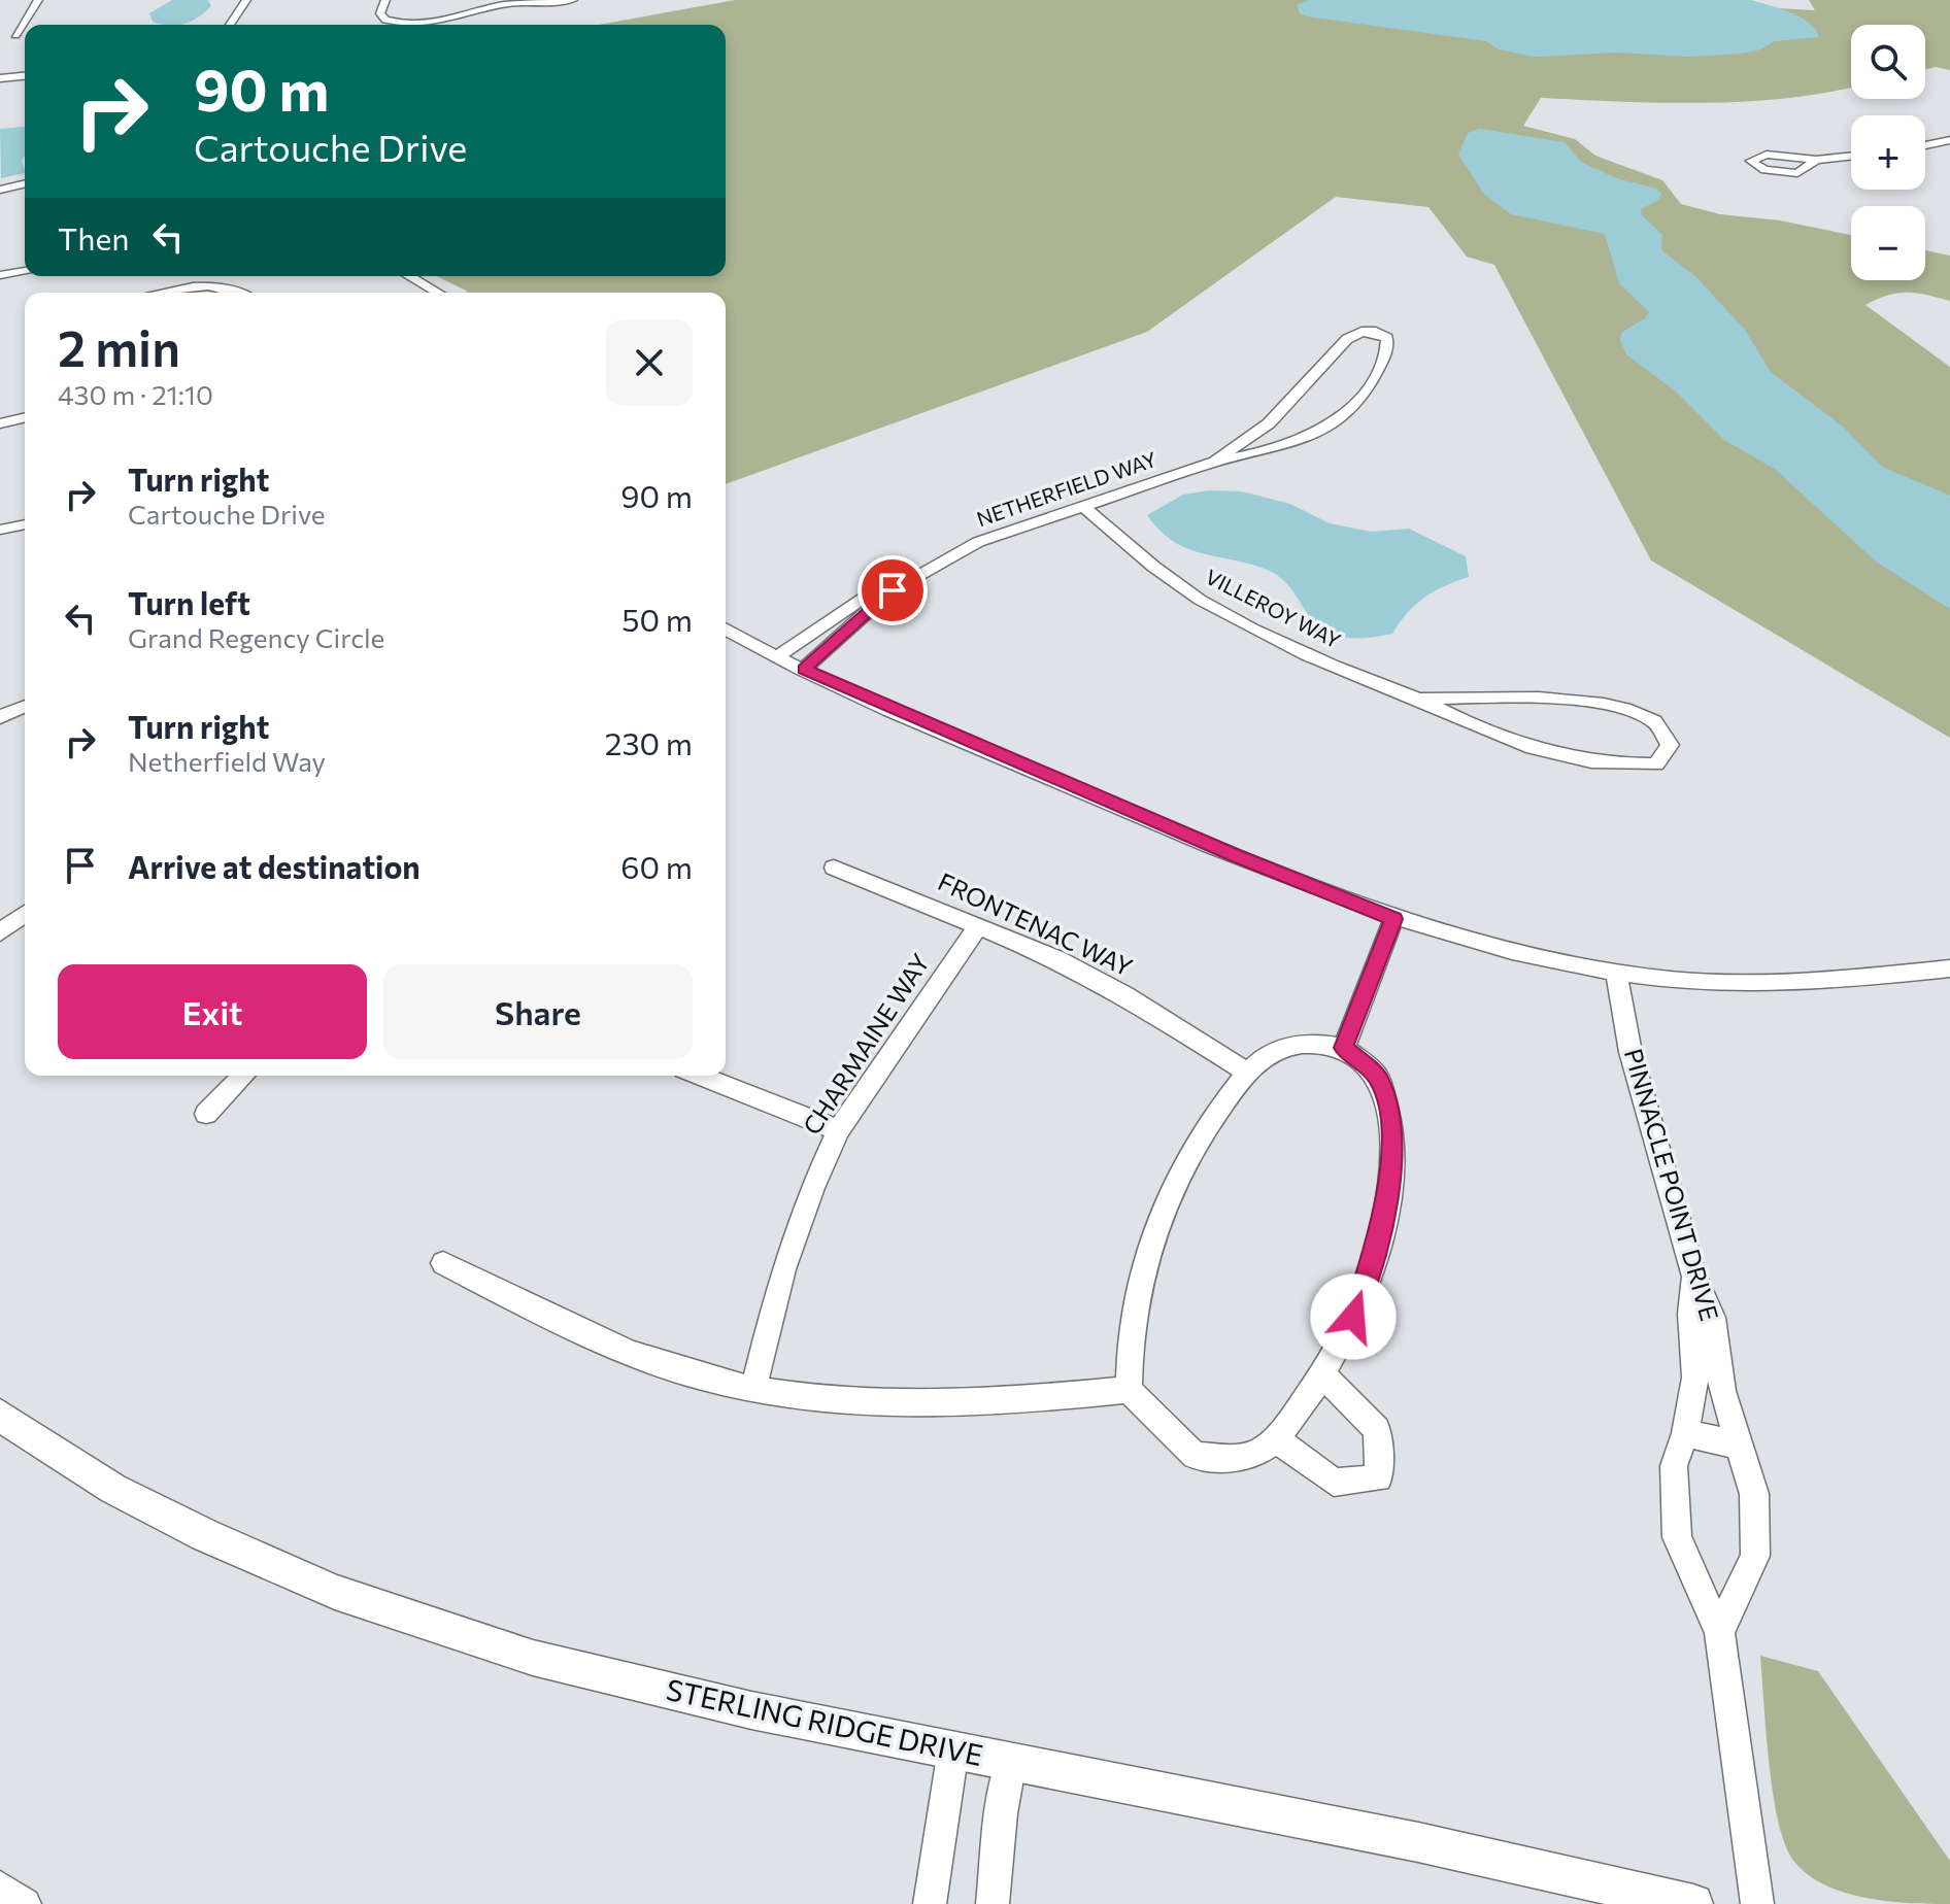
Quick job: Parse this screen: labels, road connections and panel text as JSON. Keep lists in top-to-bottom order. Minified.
{"streets":{"street":["NETHERFIELD WAY","VILLEROY WAY","FRONTENAC WAY","CHARMAINE WAY","PINNACLE POINT DRIVE","STERLING RIDGE DRIVE"]},"crossings":[["NETHERFIELD WAY","VILLEROY WAY"],["FRONTENAC WAY","CHARMAINE WAY"]],"page":{"map_buttons":["+","−"],"turn":["90 m","Cartouche Drive"],"then":"Then","heading":["2 min","430 m · 21:10"],"list":[{"name":"Turn right","note":"Cartouche Drive","value":"90 m"},{"name":"Turn left","note":"Grand Regency Circle","value":"50 m"},{"name":"Turn right","note":"Netherfield Way","value":"230 m"},{"name":"Arrive at destination","value":"60 m"}],"buttons":["Exit","Share"]}}
